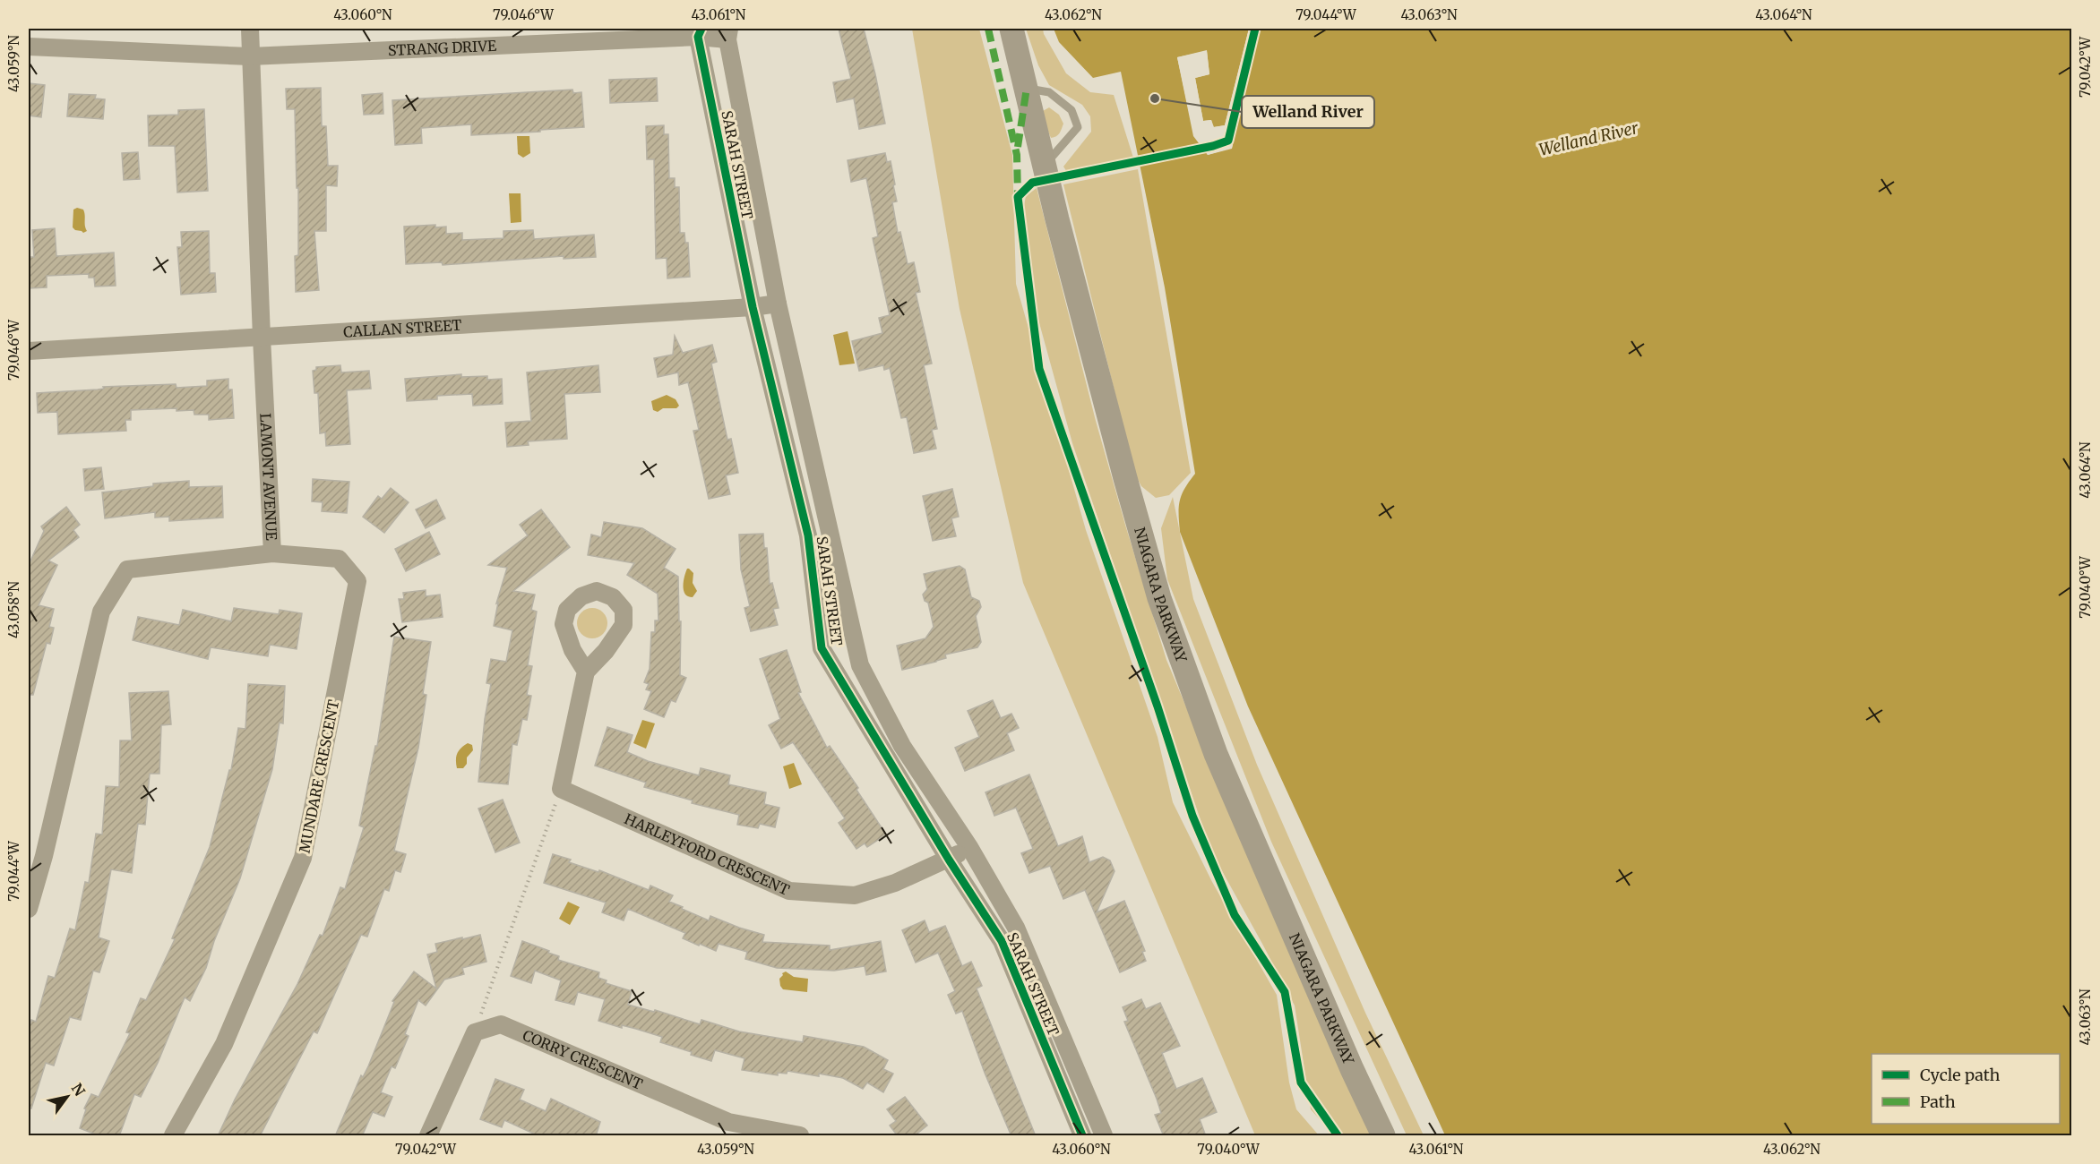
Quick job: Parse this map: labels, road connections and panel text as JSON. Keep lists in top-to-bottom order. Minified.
{"streets":{"main road":["NIAGARA PARKWAY"],"street":["STRANG DRIVE","SARAH STREET","CALLAN STREET","LAMONT AVENUE","MUNDARE CRESCENT","HARLEYFORD CRESCENT","CORRY CRESCENT"]},"crossings":[["STRANG DRIVE","SARAH STREET"],["STRANG DRIVE","LAMONT AVENUE"],["SARAH STREET","CALLAN STREET"],["SARAH STREET","HARLEYFORD CRESCENT"],["CALLAN STREET","LAMONT AVENUE"],["LAMONT AVENUE","MUNDARE CRESCENT"]],"water":["Welland River"],"places":["Welland River"],"legend":["Cycle path","Path"],"north":"top right","coordinates":["43.060°N","79.046°W","43.061°N","43.062°N","79.044°W","43.063°N","43.064°N","43.059°N","79.042°W","79.040°W","43.058°N"]}
